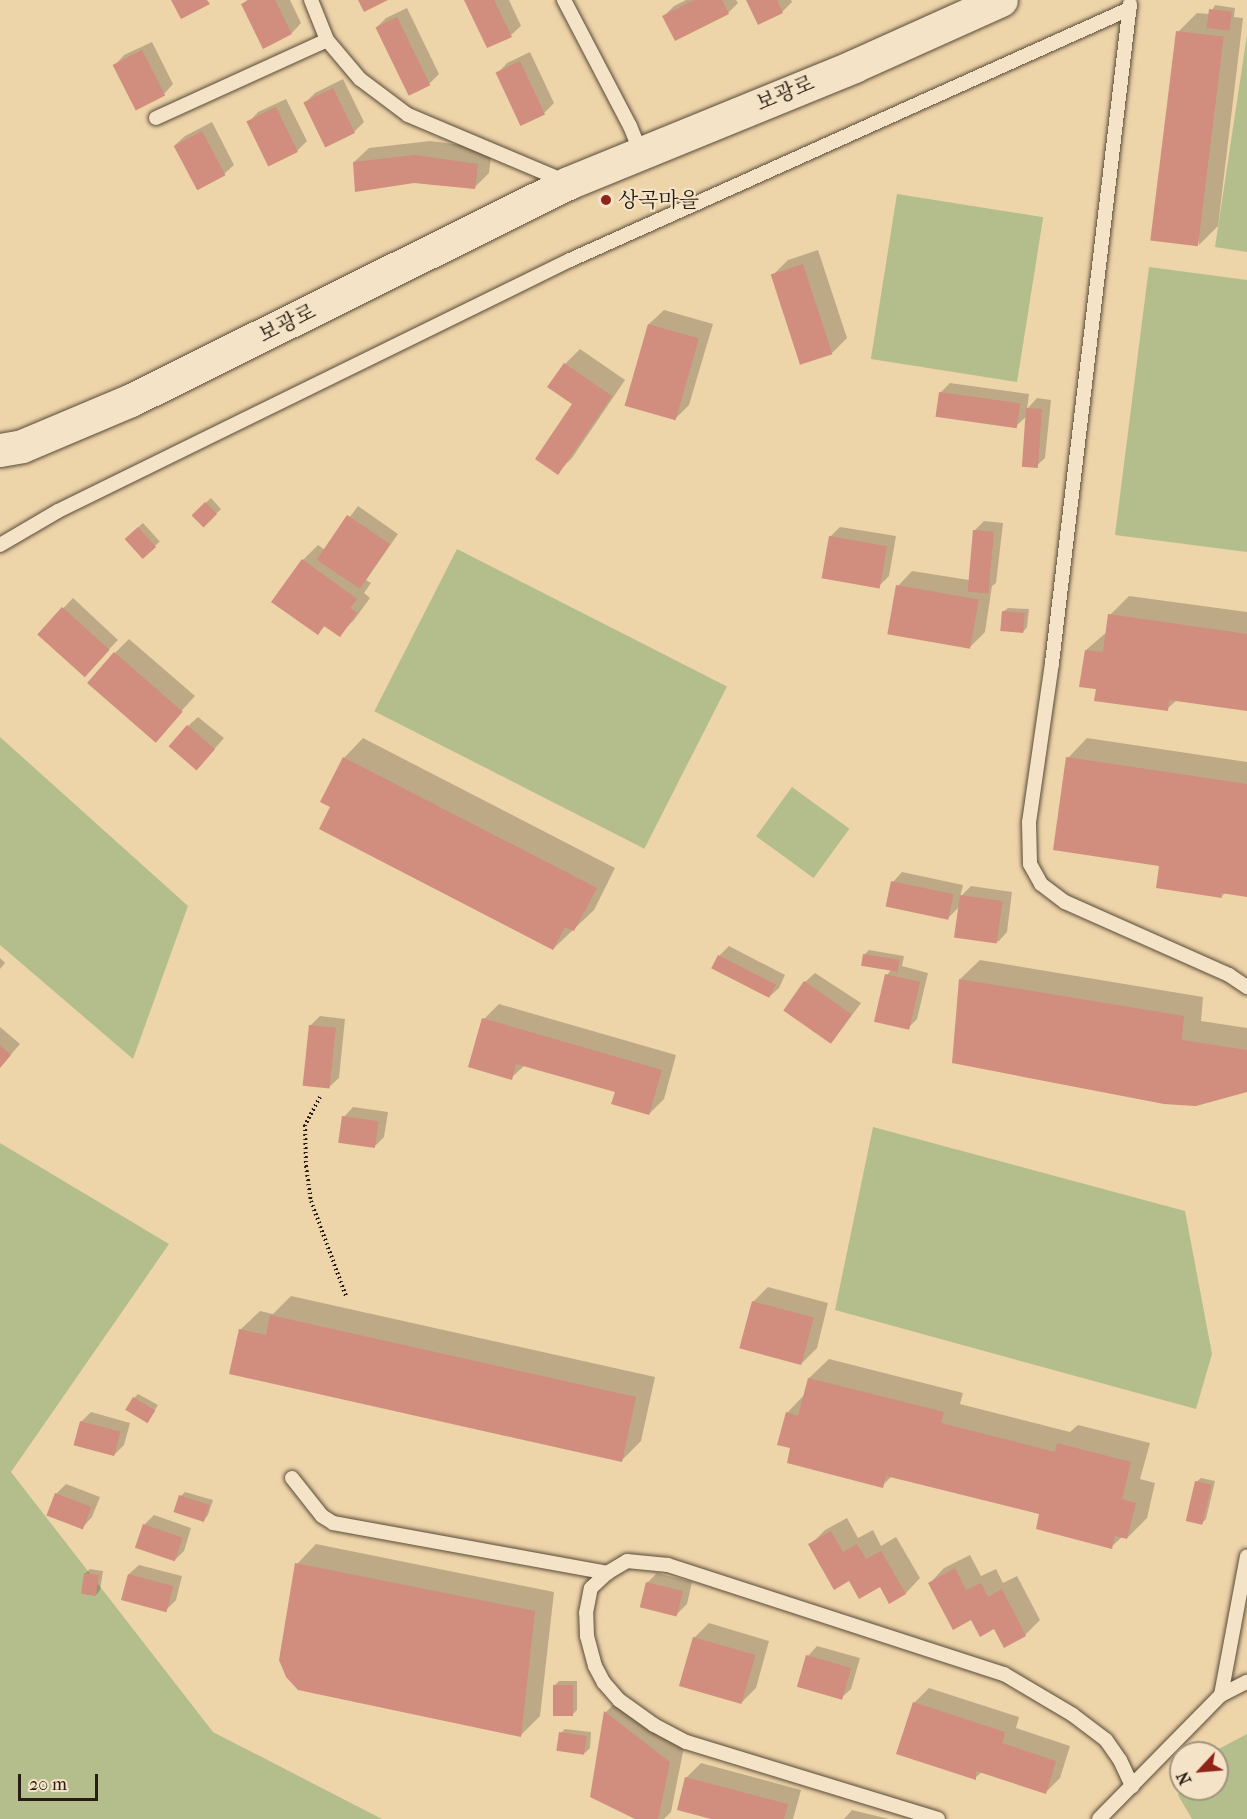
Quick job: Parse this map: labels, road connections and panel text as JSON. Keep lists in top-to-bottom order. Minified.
{"streets":{"main road":["보광로"]},"places":["상곡마을"],"scale_bar":"20 m","north":"bottom left"}
